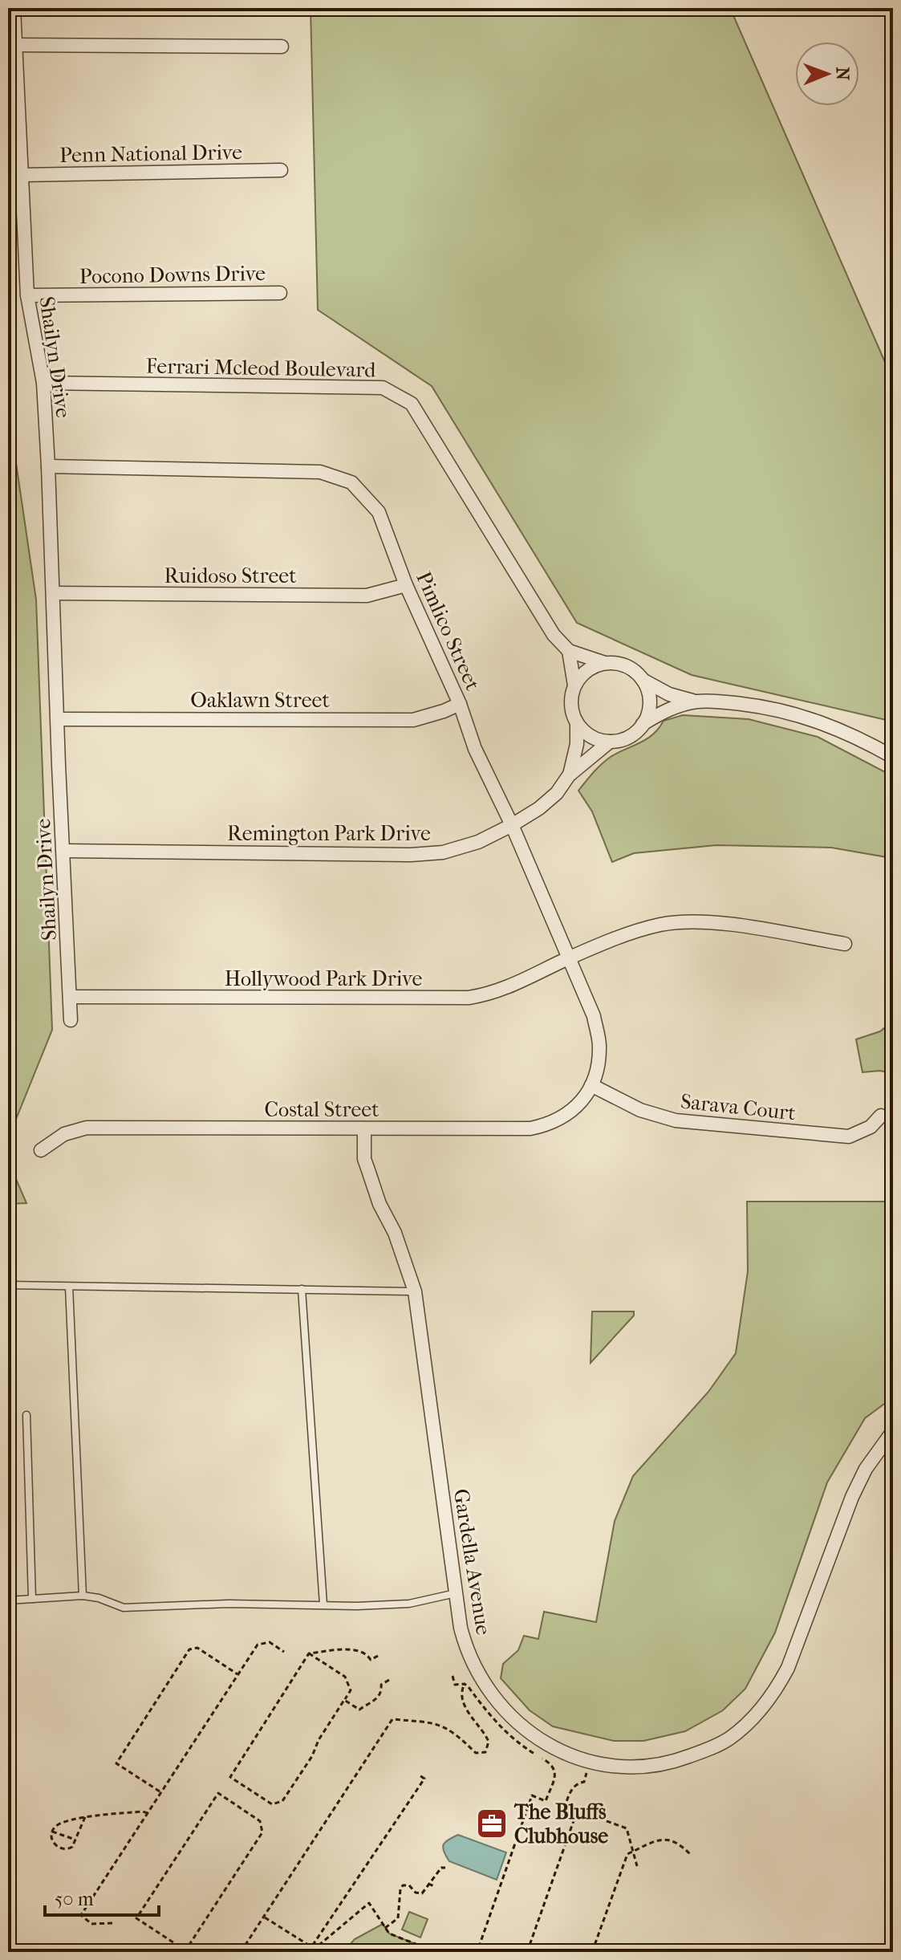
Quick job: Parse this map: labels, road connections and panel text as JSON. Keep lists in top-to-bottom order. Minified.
{"streets":{"street":["Penn National Drive","Pocono Downs Drive","Shailyn Drive","Ferrari Mcleod Boulevard","Ruidoso Street","Pimlico Street","Oaklawn Street","Remington Park Drive","Hollywood Park Drive","Sarava Court","Costal Street","Gardella Avenue"]},"crossings":[["Penn National Drive","Shailyn Drive"],["Pocono Downs Drive","Shailyn Drive"],["Shailyn Drive","Ferrari Mcleod Boulevard"],["Shailyn Drive","Ruidoso Street"],["Shailyn Drive","Pimlico Street"],["Shailyn Drive","Oaklawn Street"],["Shailyn Drive","Remington Park Drive"],["Shailyn Drive","Hollywood Park Drive"],["Ruidoso Street","Pimlico Street"],["Pimlico Street","Oaklawn Street"],["Pimlico Street","Remington Park Drive"],["Pimlico Street","Hollywood Park Drive"],["Pimlico Street","Sarava Court"],["Pimlico Street","Costal Street"],["Sarava Court","Costal Street"],["Costal Street","Gardella Avenue"]],"places":{"office":["The Bluffs Clubhouse"]},"scale_bar":"50 m","north":"right"}
